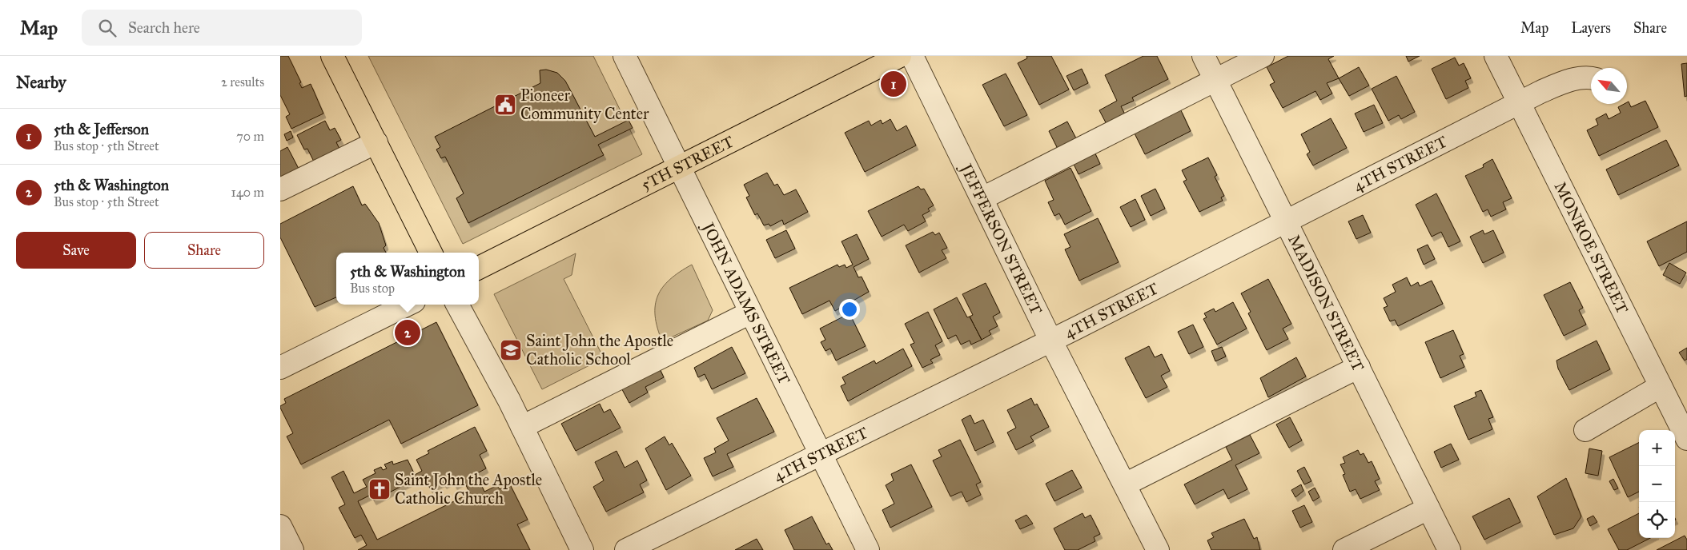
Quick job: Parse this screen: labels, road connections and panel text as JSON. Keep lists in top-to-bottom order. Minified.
{"streets":{"main road":["5TH STREET"],"street":["4TH STREET","JEFFERSON STREET","MONROE STREET","JOHN ADAMS STREET","MADISON STREET"]},"crossings":[["5TH STREET","JOHN ADAMS STREET"],["4TH STREET","JEFFERSON STREET"],["4TH STREET","MONROE STREET"],["4TH STREET","JOHN ADAMS STREET"],["4TH STREET","MADISON STREET"]],"places":{"public building":["Pioneer Community Center"],"school or university":["Saint John the Apostle Catholic School"],"church":["Saint John the Apostle Catholic Church"]},"north":"top left","page":{"header":"Map","search":"Search here","nav":["Map","Layers","Share"],"heading":["Nearby","2 results"],"pins":["1","2"],"list":[{"mark":"1","name":"5th & Jefferson","note":"Bus stop · 5th Street","value":"70 m"},{"mark":"2","name":"5th & Washington","note":"Bus stop · 5th Street","value":"140 m"}],"buttons":["Save","Share"],"popup":["5th & Washington","Bus stop"],"map_buttons":["+","−"]}}
